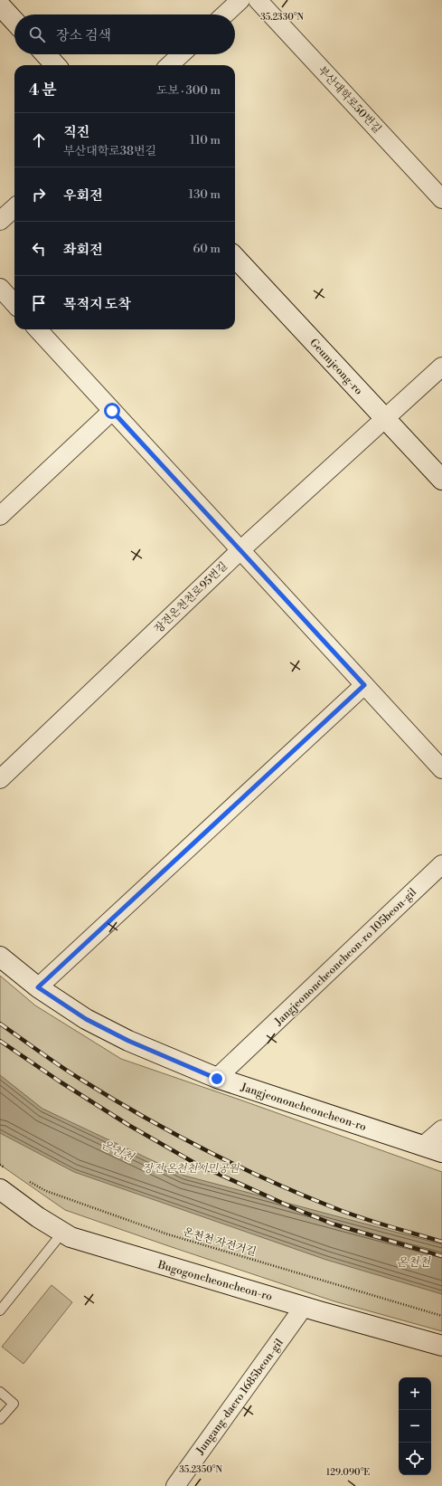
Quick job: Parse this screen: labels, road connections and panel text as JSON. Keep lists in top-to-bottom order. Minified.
{"streets":{"main road":["Geumjeong-ro","Jangjeononcheoncheon-ro","Bugogoncheoncheon-ro"],"street":["부산대학로50번길","장전온천천로95번길","Jangjeononcheoncheon-ro 105beon-gil","Jungang-daero 1685beon-gil"],"path":["온천천 자전거길"]},"crossings":[["Geumjeong-ro","장전온천천로95번길"],["Jangjeononcheoncheon-ro 105beon-gil","Jangjeononcheoncheon-ro"],["Bugogoncheoncheon-ro","Jungang-daero 1685beon-gil"]],"water":["온천천"],"parks":["장전 온천천시민공원"],"page":{"search":"장소 검색","heading":["4 분","도보 · 300 m"],"list":[["직진","부산대학로38번길","110 m"],["우회전","130 m"],["좌회전","60 m"],"목적지 도착"],"map_buttons":["+","−"]},"coordinates":["35.2330°N","35.2350°N","129.090°E"]}
